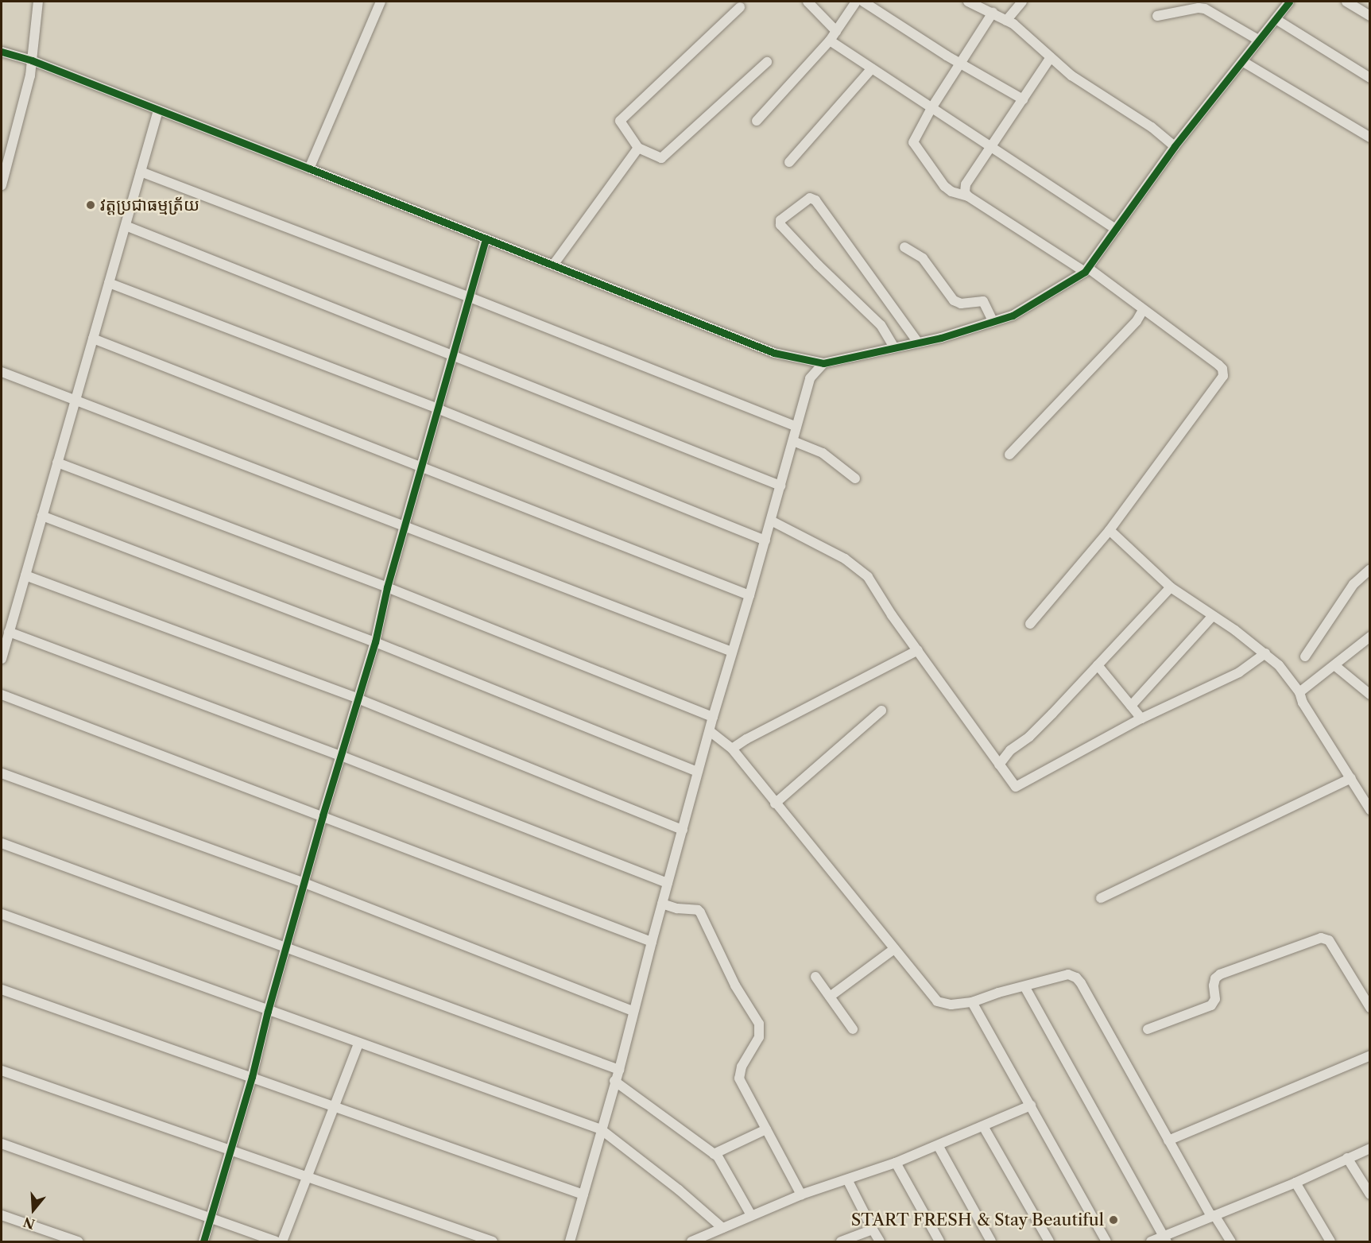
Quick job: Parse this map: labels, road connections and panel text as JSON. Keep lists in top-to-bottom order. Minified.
{"places":["វត្តប្រជាធម្មត្រ័យ","START FRESH & Stay Beautiful"],"north":"bottom"}
